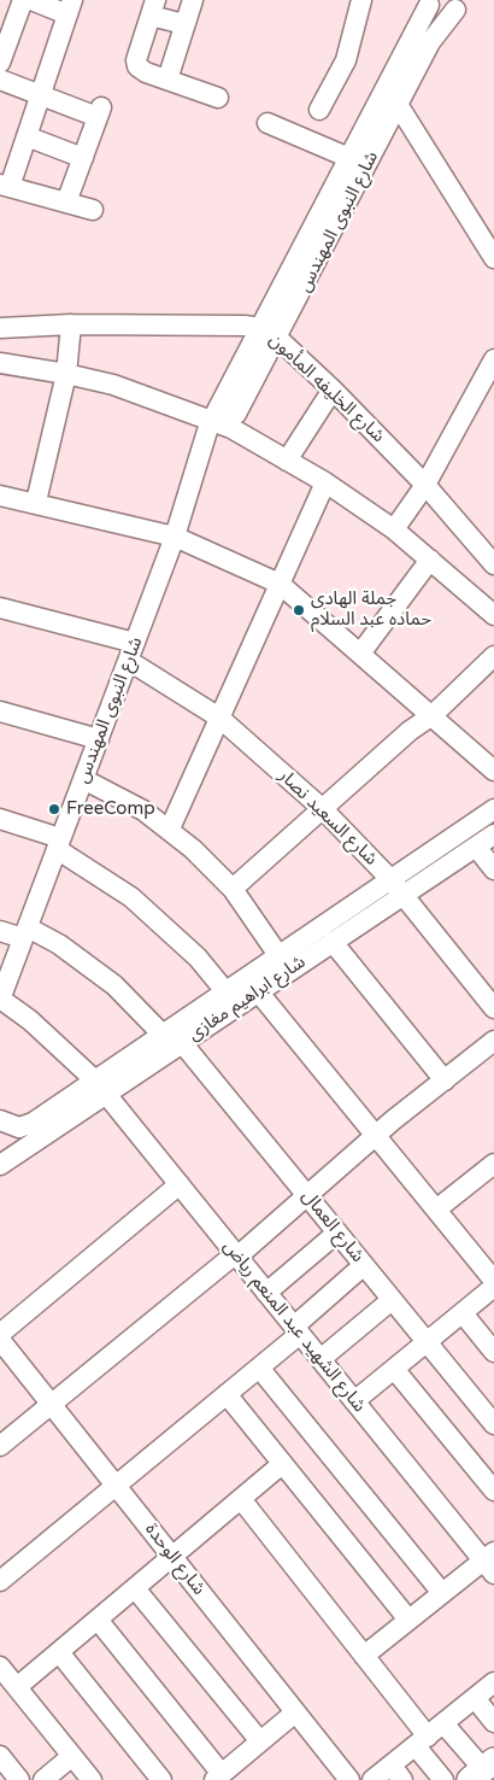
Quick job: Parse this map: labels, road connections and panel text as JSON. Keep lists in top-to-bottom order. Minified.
{"streets":{"street":["شارع النبوى المهندس","شارع الخليفه المأمون","شارع السعيد نصار","شارع ابراهيم مغازى","شارع العمال","شارع الشهيد عبد المنعم رياض","شارع الوحدة"]},"crossings":[["شارع النبوى المهندس","شارع الخليفه المأمون"],["شارع النبوى المهندس","شارع السعيد نصار"],["شارع النبوى المهندس","شارع العمال"],["شارع النبوى المهندس","شارع الشهيد عبد المنعم رياض"],["شارع السعيد نصار","شارع ابراهيم مغازى"],["شارع ابراهيم مغازى","شارع العمال"],["شارع ابراهيم مغازى","شارع الشهيد عبد المنعم رياض"]],"places":["جملة الهادى حماده عبد السلام","FreeComp"]}
